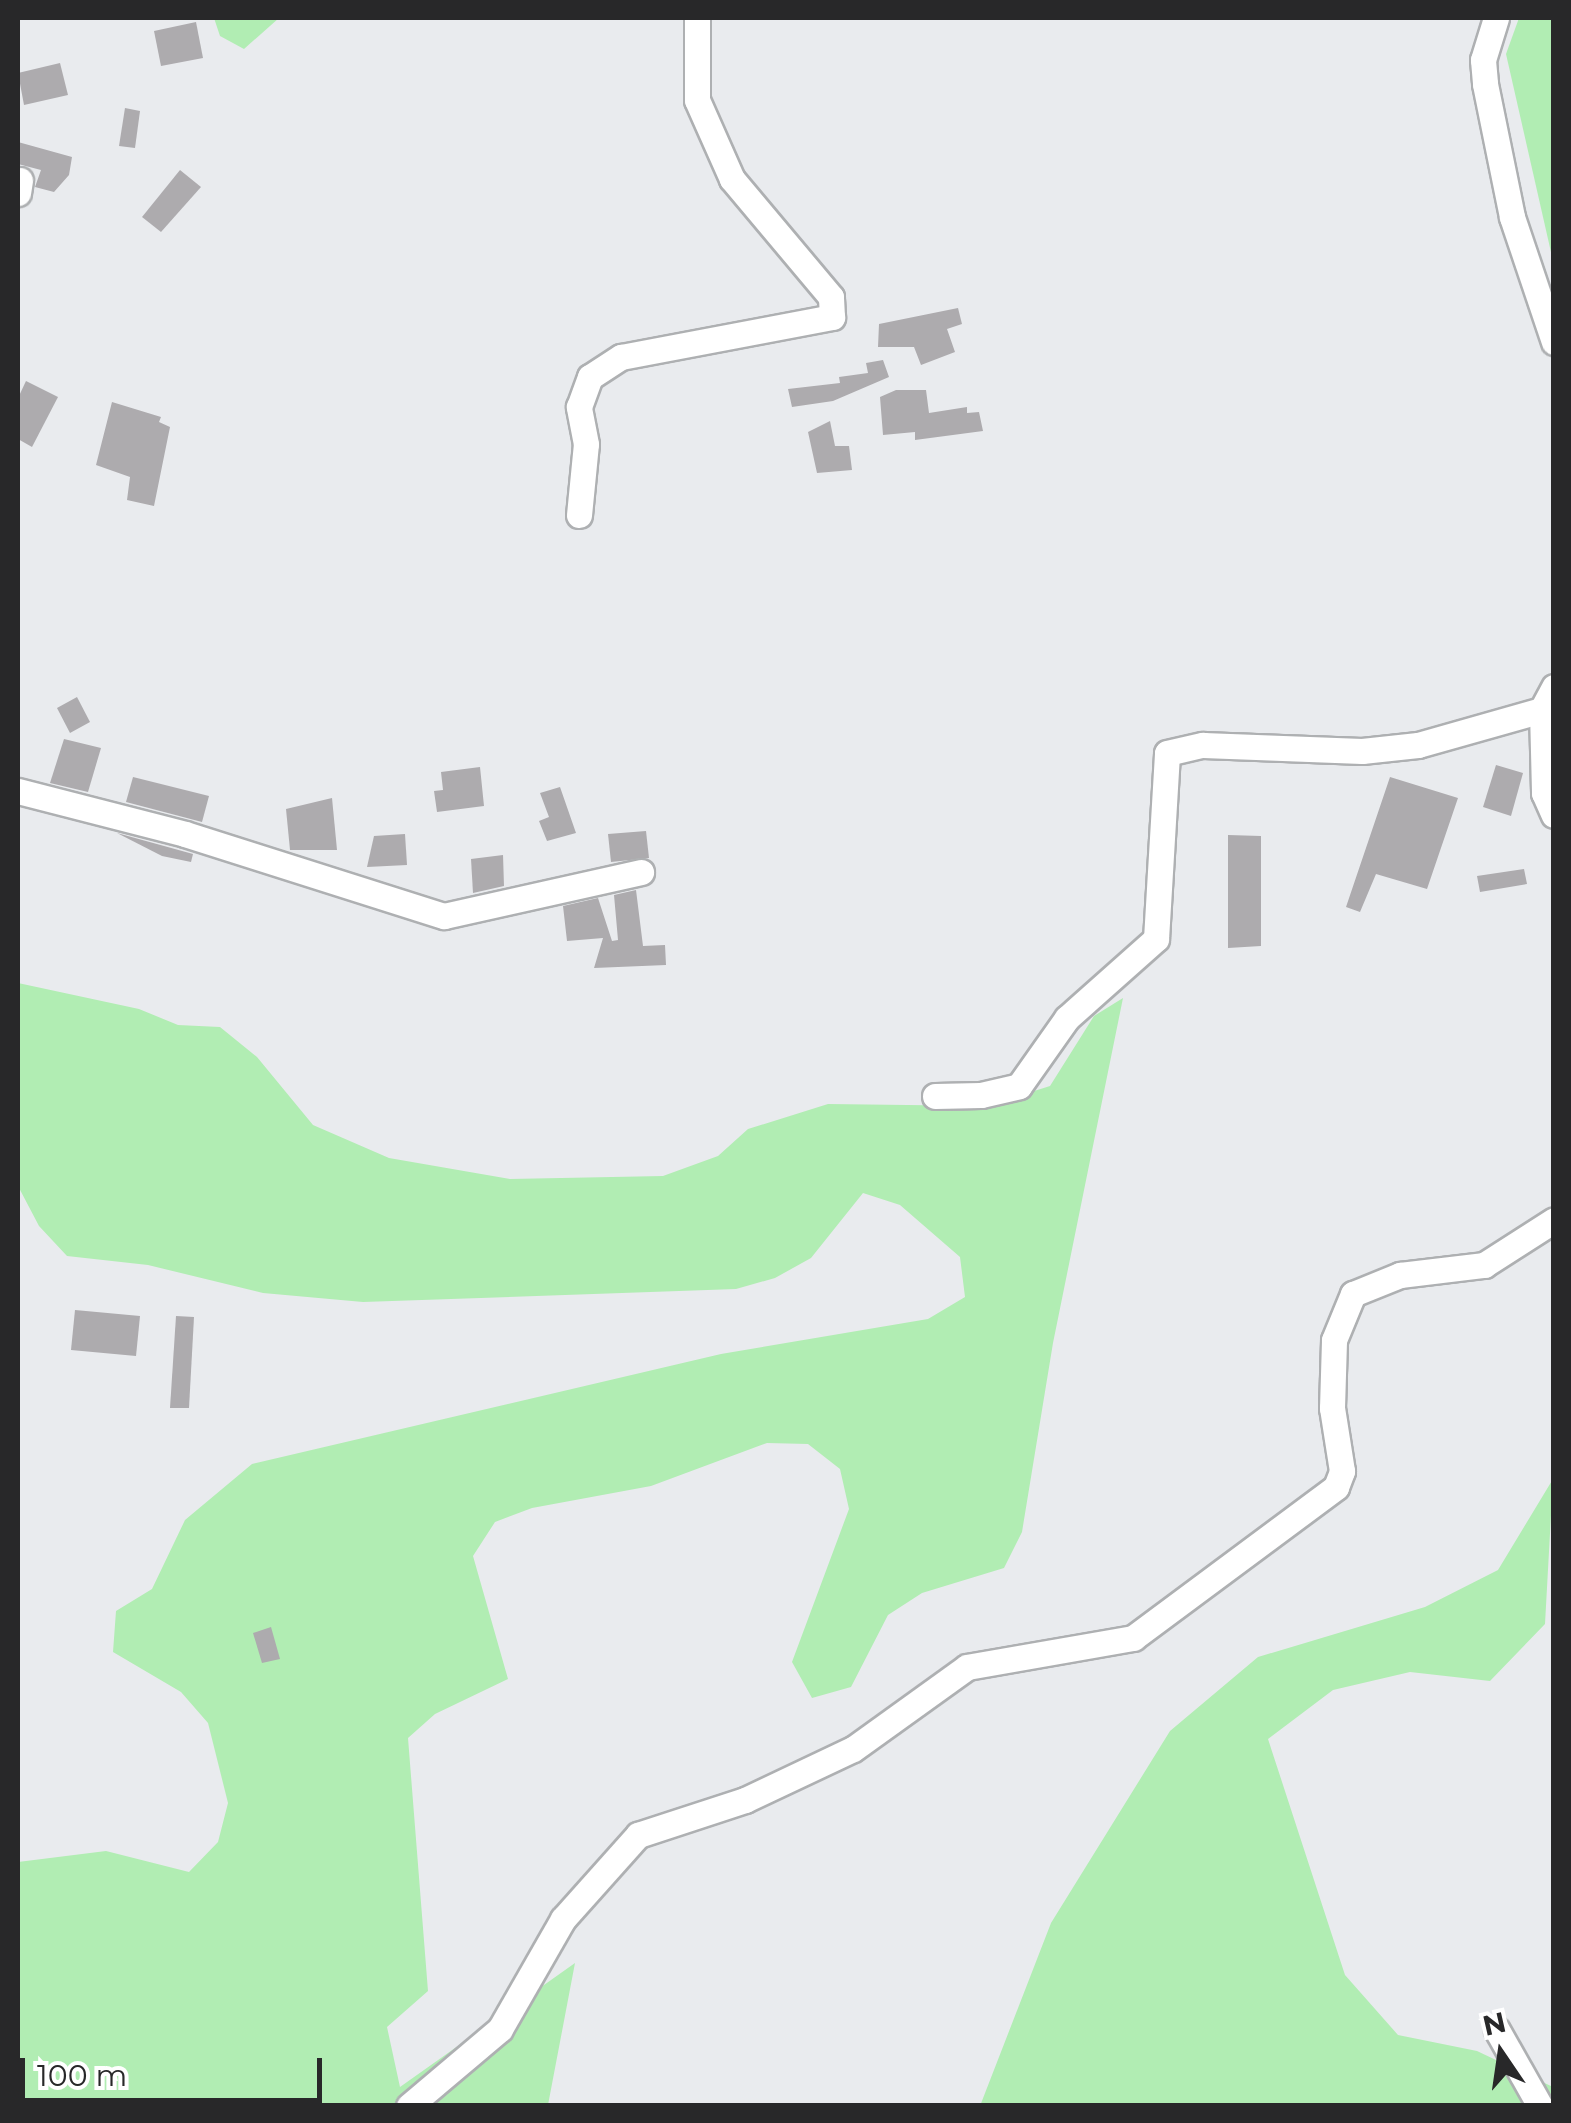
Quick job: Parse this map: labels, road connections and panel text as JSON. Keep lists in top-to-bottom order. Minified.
{"scale_bar":"100 m","north":"top"}
